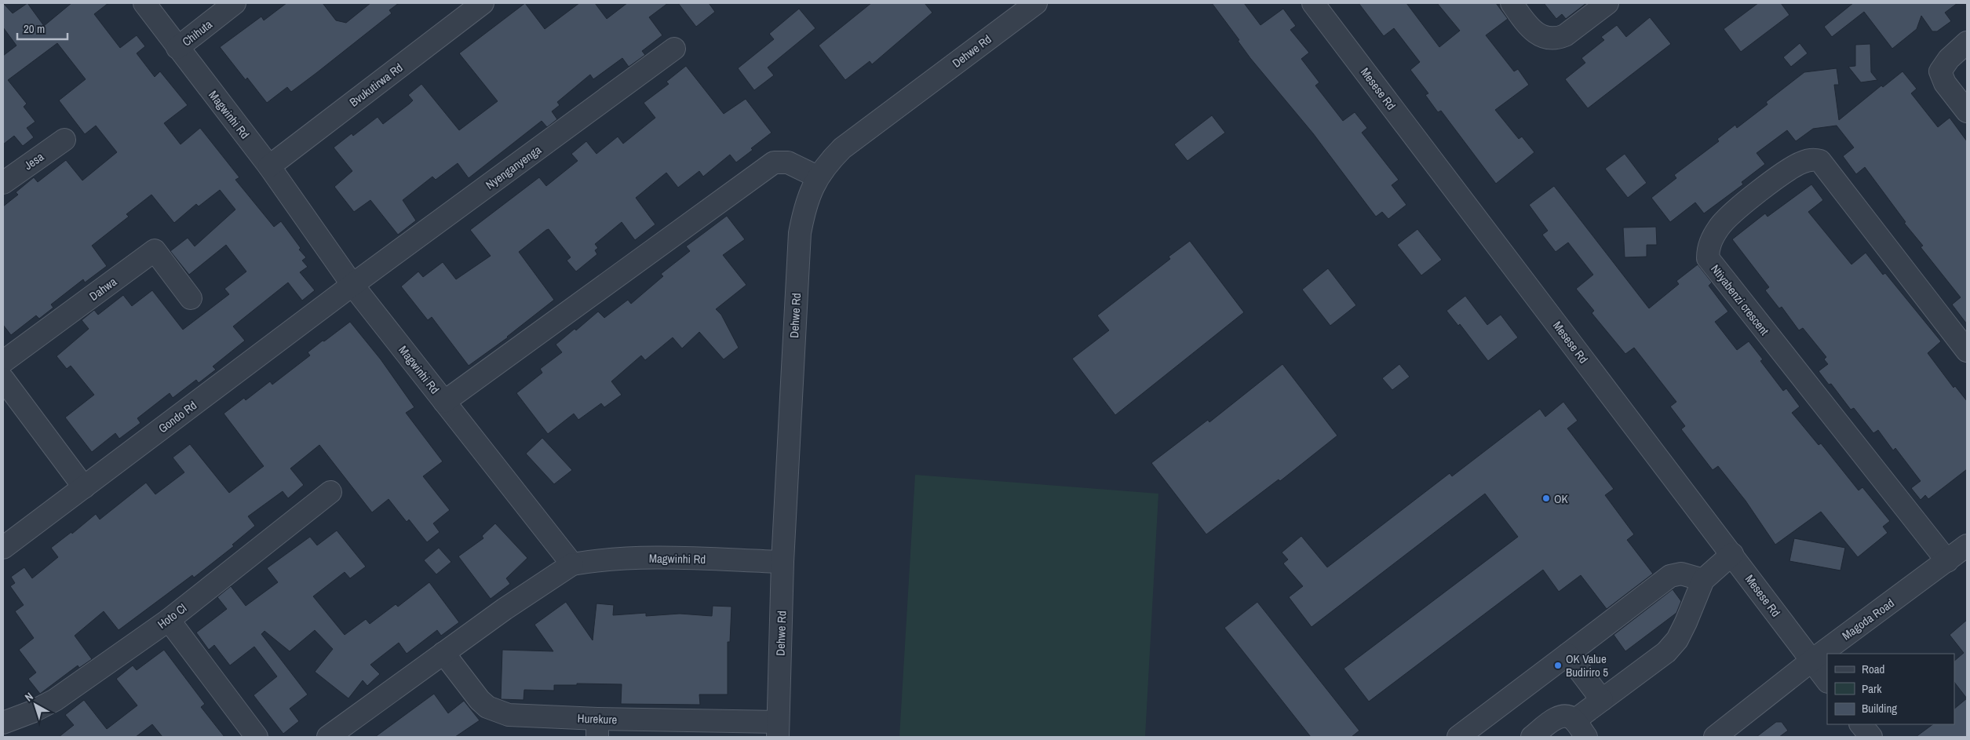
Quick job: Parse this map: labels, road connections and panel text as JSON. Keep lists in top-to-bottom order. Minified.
{"streets":{"street":["Chihuta","Dehwe Rd","Bvukutirwa Rd","Mesese Rd","Magwinhi Rd","Jesa","Nyenganyenga","Dahwa","Ntiyabenzi crescent","Gondo Rd","Hoto Cl","Magoda Road","Hurekure"]},"crossings":[["Chihuta","Magwinhi Rd"],["Dehwe Rd","Magwinhi Rd"],["Dehwe Rd","Hurekure"],["Bvukutirwa Rd","Magwinhi Rd"],["Mesese Rd","Magoda Road"],["Magwinhi Rd","Nyenganyenga"],["Magwinhi Rd","Gondo Rd"],["Nyenganyenga","Gondo Rd"],["Ntiyabenzi crescent","Magoda Road"]],"places":["OK","OK Value Budiriro 5"],"legend":["Road","Park","Building"],"scale_bar":"20 m","north":"top left"}
